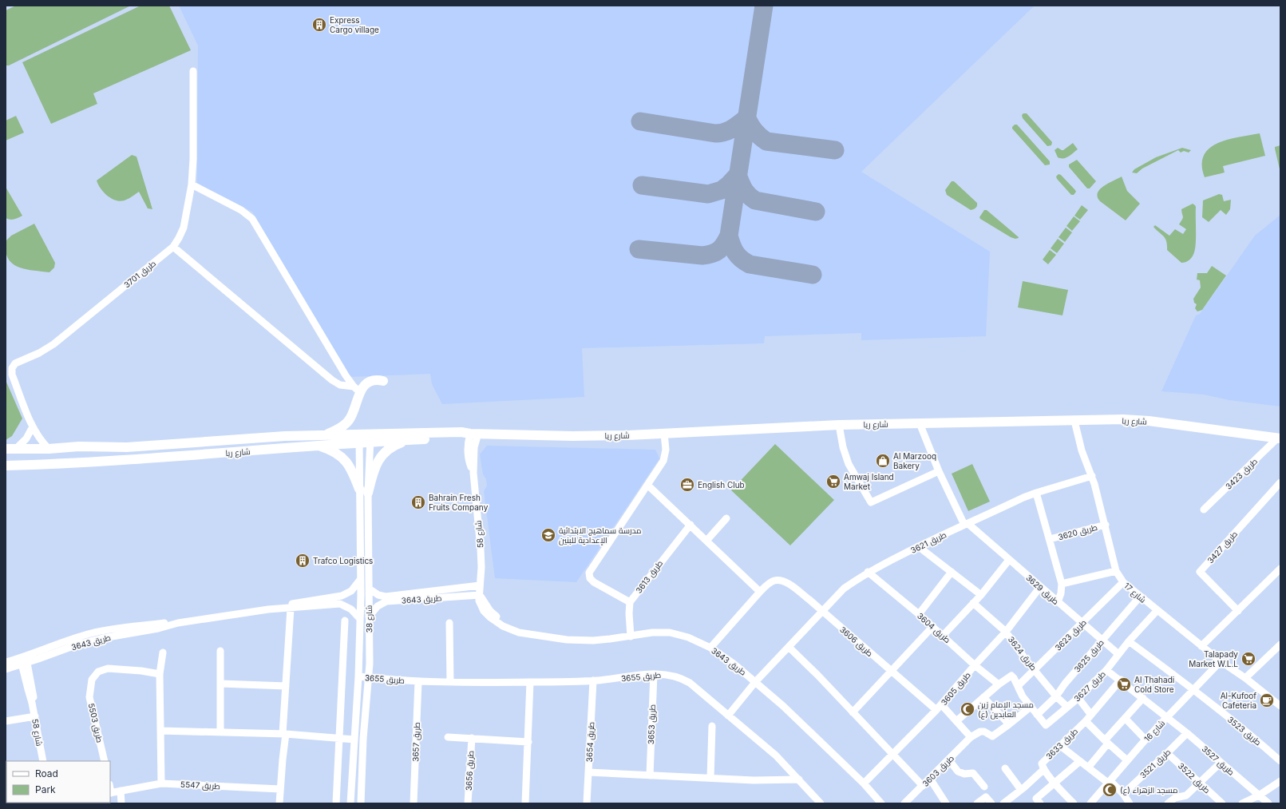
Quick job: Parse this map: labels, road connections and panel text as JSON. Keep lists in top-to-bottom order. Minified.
{"streets":{"main road":["شارع ريا"],"street":["طريق 3701","طريق 3423","طريق 3620","شارع 58","طريق 3621","طريق 3427","طريق 3613","طريق 3629","شارع 17","طريق 3643","شارع 38","طريق 3604","طريق 3623","طريق 3606","طريق 3624","طريق 3625","طريق 3655","طريق 3627","طريق 3605","طريق 5503","طريق 3653","شارع 16","طريق 3523","طريق 3657","طريق 3654","طريق 3633","طريق 3527","طريق 3521","طريق 3656","طريق 3603","طريق 3522","طريق 5547"]},"crossings":[["طريق 3701","شارع ريا"],["شارع ريا","طريق 3423"],["شارع ريا","شارع 58"],["شارع ريا","طريق 3629"],["شارع ريا","شارع 17"],["شارع ريا","شارع 38"],["طريق 3620","طريق 3621"],["طريق 3620","طريق 3629"],["طريق 3620","شارع 17"],["شارع 58","طريق 3643"],["طريق 3621","طريق 3629"],["طريق 3621","شارع 17"],["طريق 3621","طريق 3643"],["طريق 3621","طريق 3604"],["طريق 3621","طريق 3606"],["طريق 3621","طريق 3655"],["طريق 3629","طريق 3623"],["طريق 3629","طريق 3625"],["طريق 3629","طريق 3627"],["طريق 3629","طريق 3605"],["شارع 17","طريق 3623"],["شارع 17","طريق 3625"],["شارع 17","طريق 3627"],["شارع 17","شارع 16"],["طريق 3643","شارع 38"],["طريق 3643","طريق 3605"],["شارع 38","طريق 3655"],["طريق 3604","طريق 3605"],["طريق 3623","طريق 3624"],["طريق 3606","طريق 3605"],["طريق 3624","طريق 3625"],["طريق 3624","طريق 3627"],["طريق 3624","طريق 3605"],["طريق 3625","طريق 3627"],["طريق 3655","طريق 3653"],["طريق 3655","طريق 3657"],["طريق 3655","طريق 3654"],["شارع 16","طريق 3523"],["شارع 16","طريق 3527"],["طريق 3527","طريق 3521"],["طريق 3521","طريق 3522"]],"places":{"building":["Express Cargo village","Bahrain Fresh Fruits Company","Trafco Logistics"],"shop":["Al Marzooq Bakery"],"supermarket":["Amwaj Island Market","Talapady Market W.L.L","Al Thahadi Cold Store"],"office":["English Club"],"school or university":["مدرسة سماهيج الابتدائية الإعدادية للبنين"],"cafe":["Al-Kufoof Cafeteria"],"mosque":["مسجد الإمام زين العابدين (ع)","مسجد الزهراء (ع)"]},"legend":["Road","Park"]}
